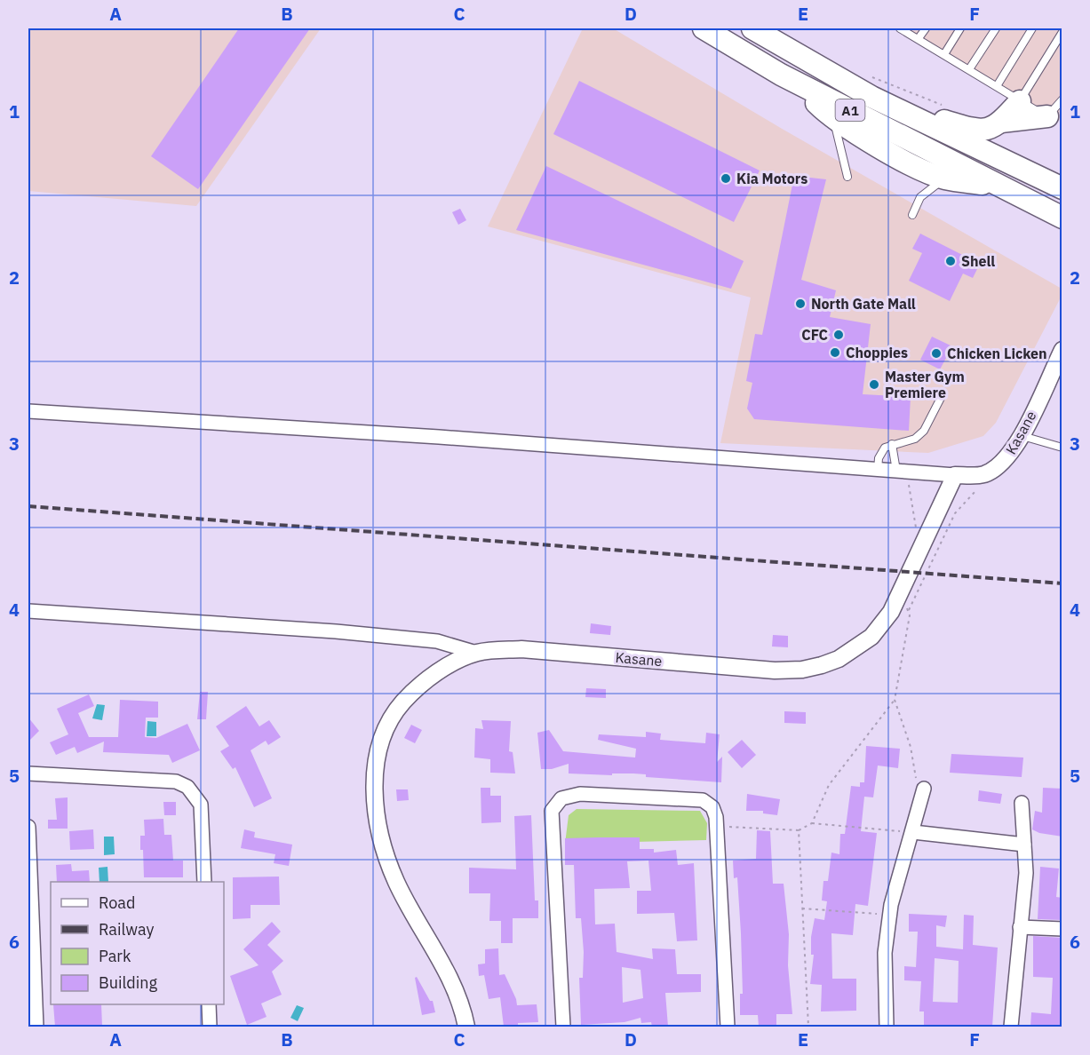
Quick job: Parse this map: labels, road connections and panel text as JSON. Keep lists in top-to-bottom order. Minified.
{"streets":{"highway":["A1"],"street":["Kasane"]},"places":["Kia Motors","Shell","North Gate Mall","CFC","Choppies","Chicken Licken","Master Gym Premiere"],"legend":["Road","Railway","Park","Building"],"grid":{"columns":["A","B","C","D","E","F"],"rows":["1","2","3","4","5","6"]}}
